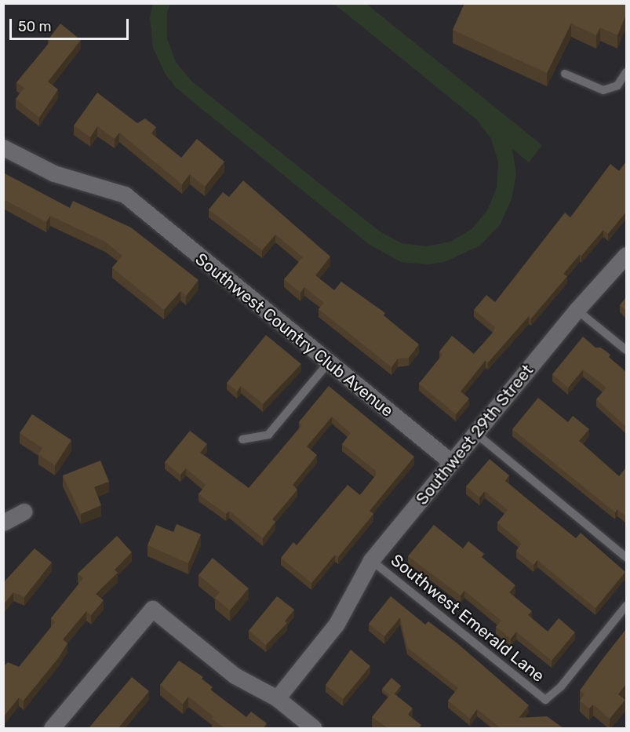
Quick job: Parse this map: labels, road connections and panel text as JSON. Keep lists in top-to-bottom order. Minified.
{"streets":{"street":["Southwest Country Club Avenue","Southwest 29th Street"],"lane":["Southwest Emerald Lane"]},"crossings":[["Southwest Country Club Avenue","Southwest 29th Street"],["Southwest 29th Street","Southwest Emerald Lane"]],"scale_bar":"50 m"}
